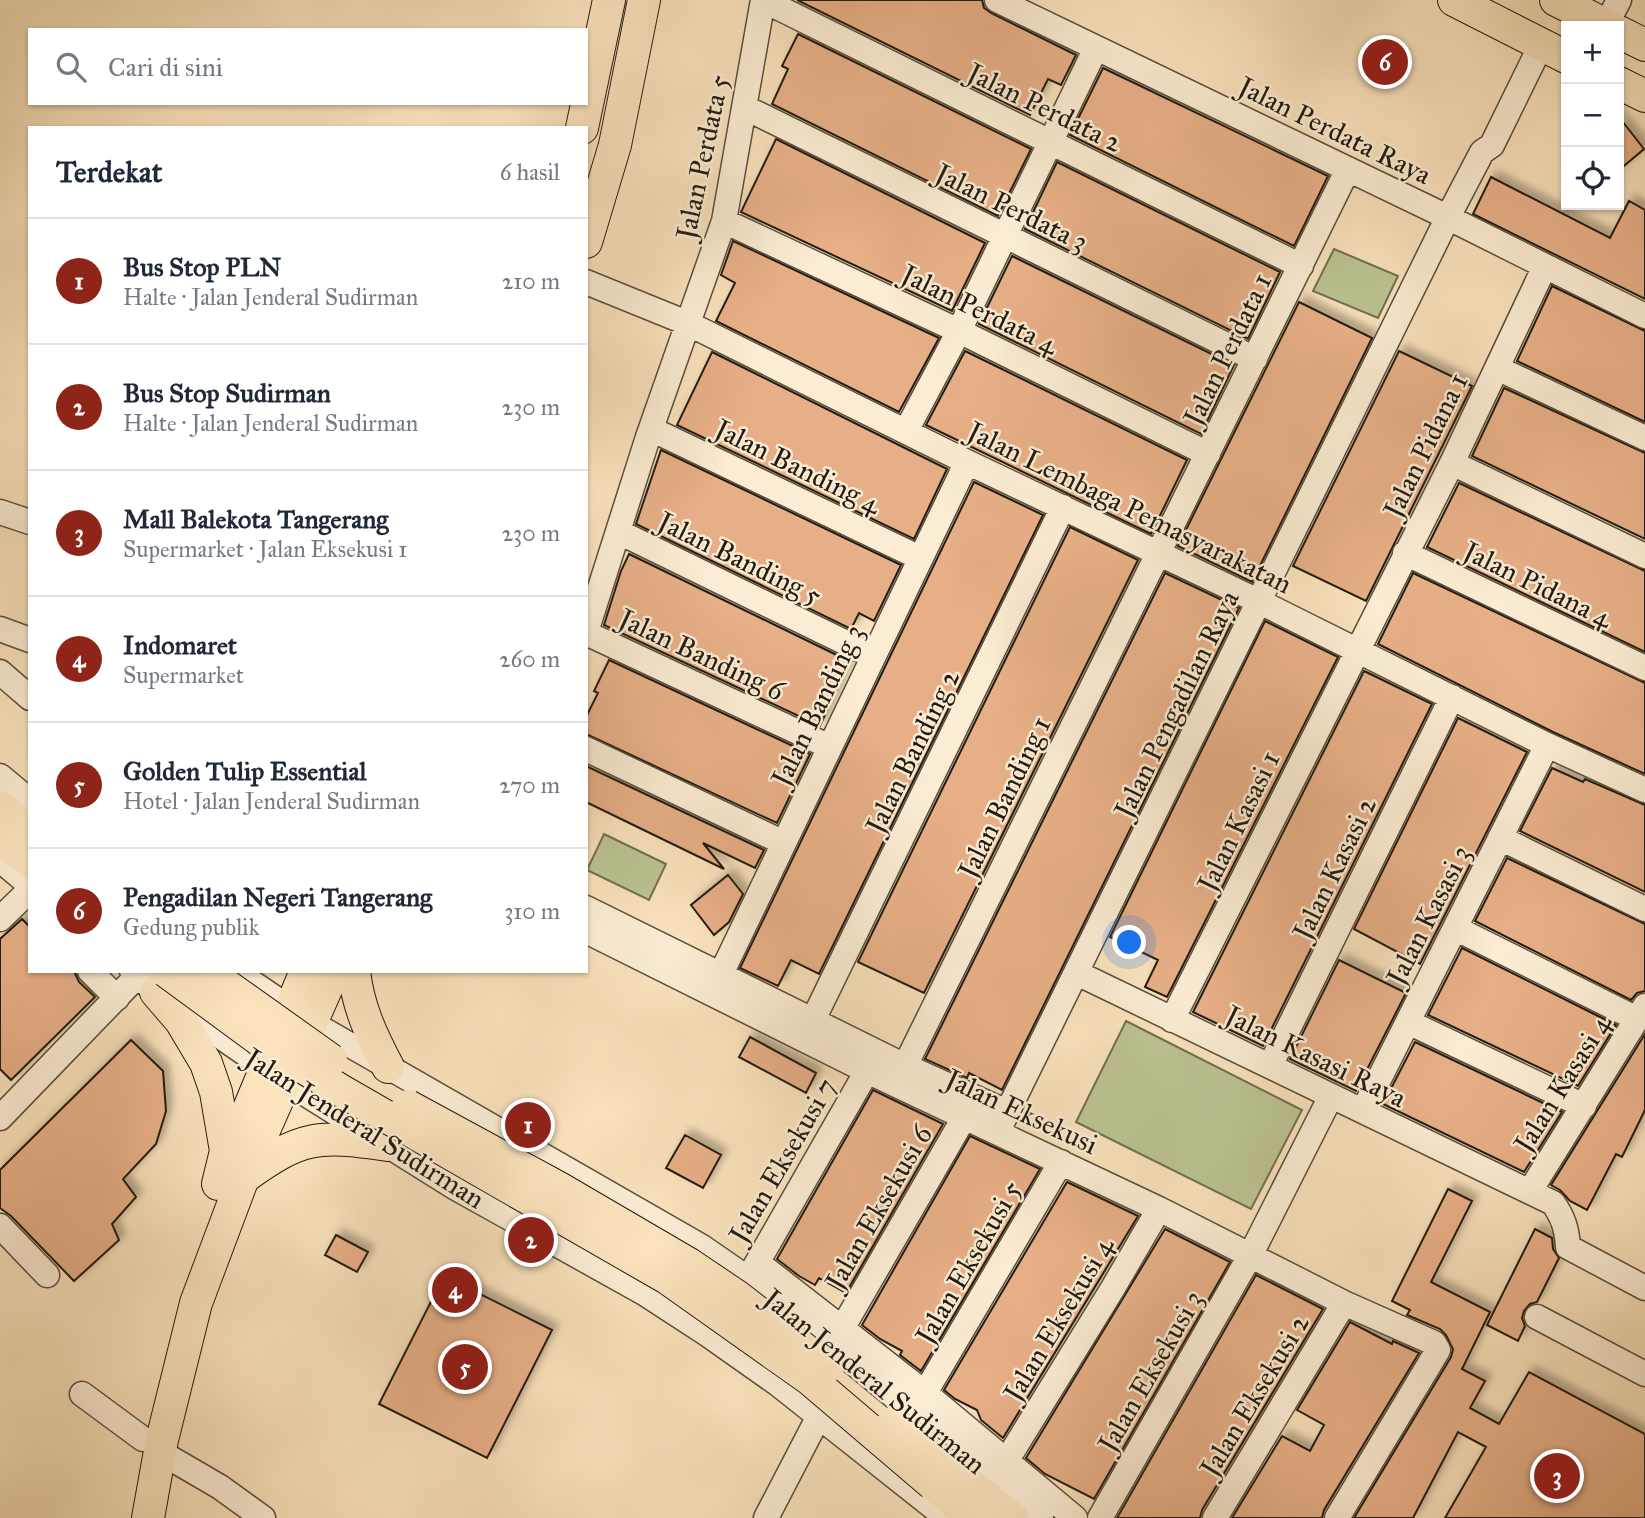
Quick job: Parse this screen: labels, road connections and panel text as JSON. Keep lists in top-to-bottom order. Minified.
{"streets":{"main road":["Jalan Jenderal Sudirman"],"street":["Jalan Perdata 2","Jalan Perdata Raya","Jalan Perdata 5","Jalan Perdata 3","Jalan Perdata 4","Jalan Perdata 1","Jalan Pidana 1","Jalan Banding 4","Jalan Lembaga Pemasyarakatan","Jalan Banding 5","Jalan Pidana 4","Jalan Banding 6","Jalan Pengadilan Raya","Jalan Banding 3","Jalan Banding 2","Jalan Banding 1","Jalan Kasasi 1","Jalan Kasasi 2","Jalan Kasasi 3","Jalan Kasasi Raya","Jalan Kasasi 4","Jalan Eksekusi","Jalan Eksekusi 7","Jalan Eksekusi 6","Jalan Eksekusi 5","Jalan Eksekusi 4","Jalan Eksekusi 3","Jalan Eksekusi 2"]},"crossings":[["Jalan Perdata 2","Jalan Perdata 5"],["Jalan Perdata 2","Jalan Perdata 1"],["Jalan Perdata Raya","Jalan Perdata 1"],["Jalan Perdata Raya","Jalan Pidana 1"],["Jalan Perdata Raya","Jalan Pengadilan Raya"],["Jalan Perdata 5","Jalan Perdata 3"],["Jalan Perdata 5","Jalan Perdata 4"],["Jalan Perdata 5","Jalan Banding 4"],["Jalan Perdata 5","Jalan Lembaga Pemasyarakatan"],["Jalan Perdata 5","Jalan Banding 5"],["Jalan Perdata 3","Jalan Perdata 1"],["Jalan Perdata 4","Jalan Perdata 1"],["Jalan Perdata 1","Jalan Lembaga Pemasyarakatan"],["Jalan Perdata 1","Jalan Banding 1"],["Jalan Pidana 1","Jalan Lembaga Pemasyarakatan"],["Jalan Pidana 1","Jalan Pidana 4"],["Jalan Pidana 1","Jalan Kasasi 1"],["Jalan Banding 4","Jalan Banding 3"],["Jalan Lembaga Pemasyarakatan","Jalan Pengadilan Raya"],["Jalan Lembaga Pemasyarakatan","Jalan Banding 3"],["Jalan Lembaga Pemasyarakatan","Jalan Banding 2"],["Jalan Lembaga Pemasyarakatan","Jalan Banding 1"],["Jalan Lembaga Pemasyarakatan","Jalan Kasasi 1"],["Jalan Lembaga Pemasyarakatan","Jalan Kasasi 2"],["Jalan Lembaga Pemasyarakatan","Jalan Kasasi 3"],["Jalan Banding 5","Jalan Banding 3"],["Jalan Banding 6","Jalan Banding 3"],["Jalan Pengadilan Raya","Jalan Kasasi Raya"],["Jalan Pengadilan Raya","Jalan Eksekusi"],["Jalan Banding 3","Jalan Eksekusi"],["Jalan Banding 2","Jalan Eksekusi"],["Jalan Banding 1","Jalan Eksekusi"],["Jalan Kasasi 1","Jalan Kasasi Raya"],["Jalan Kasasi 2","Jalan Kasasi Raya"],["Jalan Kasasi 3","Jalan Kasasi Raya"],["Jalan Kasasi Raya","Jalan Kasasi 4"],["Jalan Kasasi Raya","Jalan Eksekusi 3"],["Jalan Eksekusi","Jalan Eksekusi 7"],["Jalan Eksekusi","Jalan Eksekusi 6"],["Jalan Eksekusi","Jalan Eksekusi 5"],["Jalan Eksekusi","Jalan Eksekusi 4"],["Jalan Eksekusi","Jalan Eksekusi 3"],["Jalan Eksekusi","Jalan Eksekusi 2"],["Jalan Jenderal Sudirman","Jalan Eksekusi 7"]],"page":{"map_buttons":["+","−"],"search":"Cari di sini","pins":["6","1","2","4","5","3"],"heading":["Terdekat","6 hasil"],"list":[{"mark":"1","name":"Bus Stop PLN","note":"Halte · Jalan Jenderal Sudirman","value":"210 m"},{"mark":"2","name":"Bus Stop Sudirman","note":"Halte · Jalan Jenderal Sudirman","value":"230 m"},{"mark":"3","name":"Mall Balekota Tangerang","note":"Supermarket · Jalan Eksekusi 1","value":"230 m"},{"mark":"4","name":"Indomaret","note":"Supermarket","value":"260 m"},{"mark":"5","name":"Golden Tulip Essential","note":"Hotel · Jalan Jenderal Sudirman","value":"270 m"},{"mark":"6","name":"Pengadilan Negeri Tangerang","note":"Gedung publik","value":"310 m"}]}}
